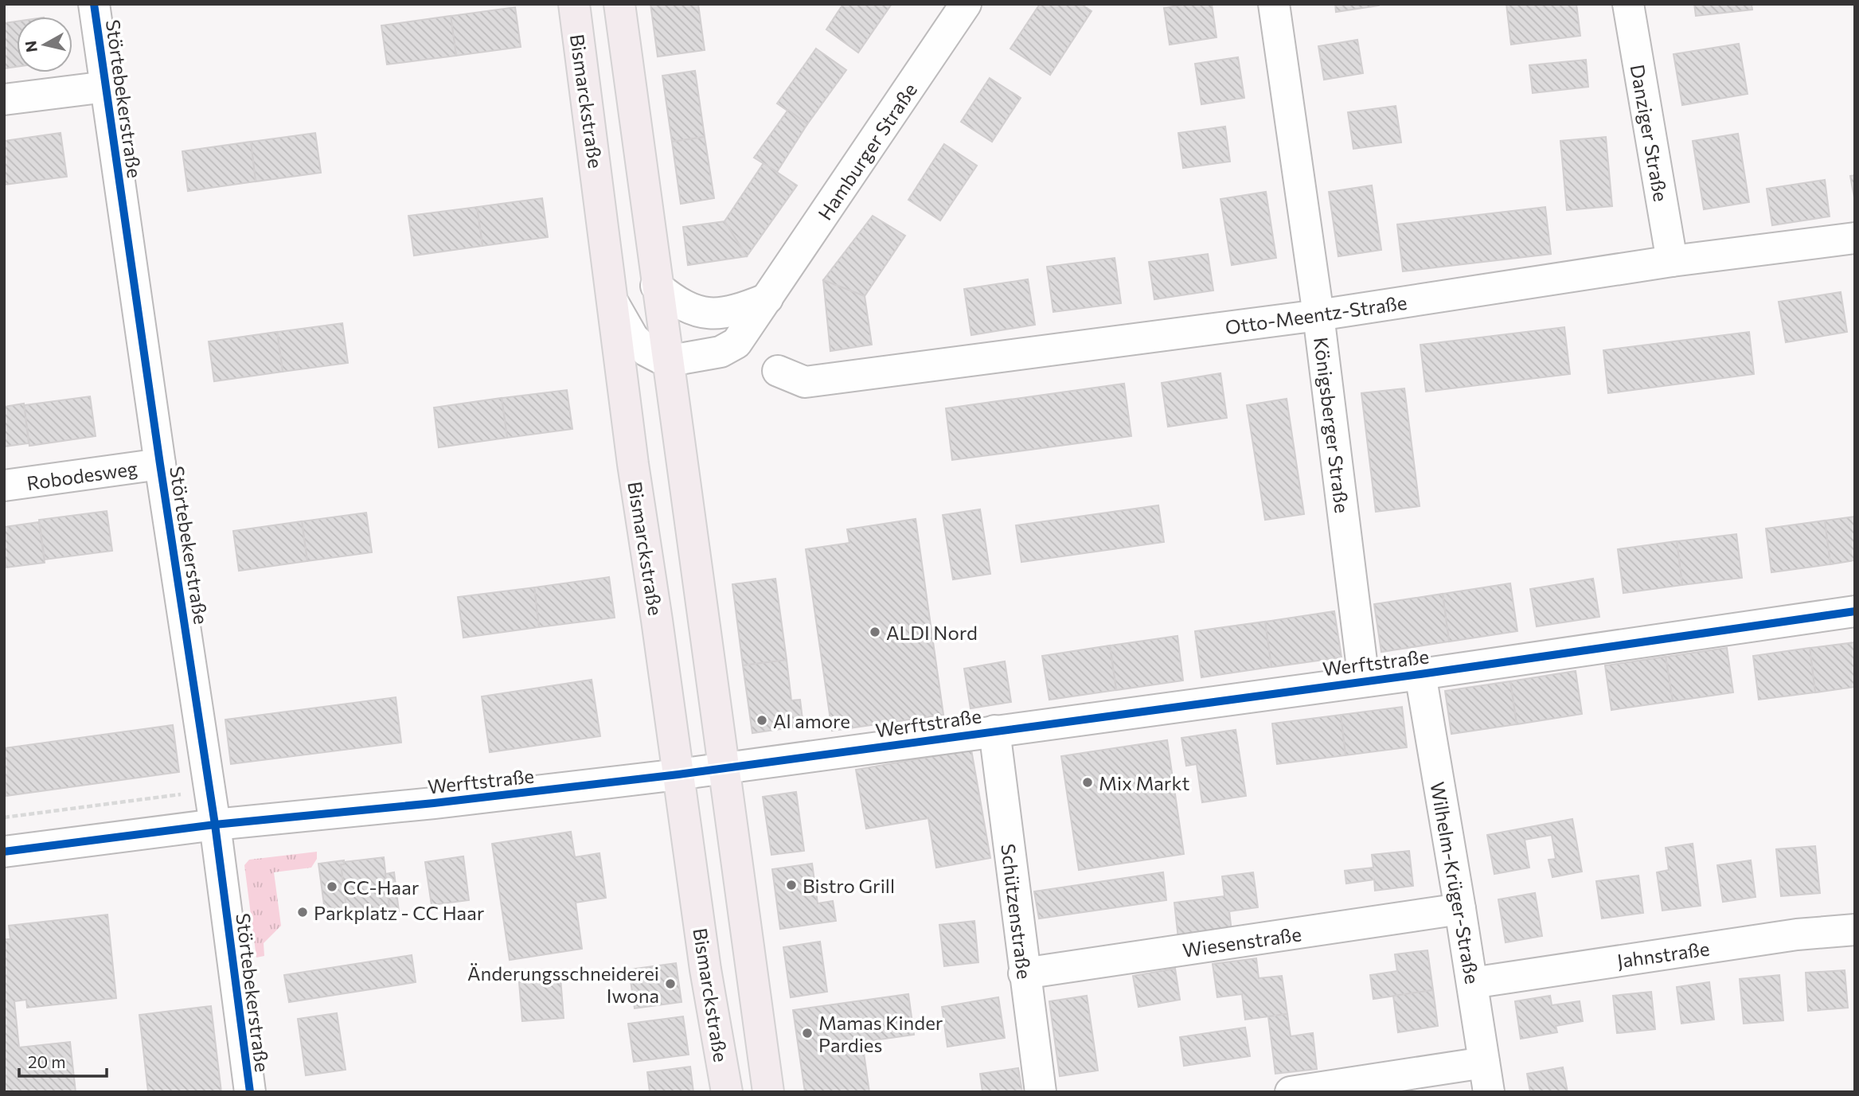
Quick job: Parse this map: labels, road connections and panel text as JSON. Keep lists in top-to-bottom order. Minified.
{"streets":{"main road":["Bismarckstraße"],"street":["Störtebekerstraße","Danziger Straße","Hamburger Straße","Otto-Meentz-Straße","Königsberger Straße","Robodesweg","Werftstraße","Wilhelm-Krüger-Straße","Schützenstraße","Wiesenstraße","Jahnstraße"]},"crossings":[["Störtebekerstraße","Robodesweg"],["Störtebekerstraße","Werftstraße"],["Bismarckstraße","Werftstraße"],["Danziger Straße","Otto-Meentz-Straße"],["Otto-Meentz-Straße","Königsberger Straße"],["Königsberger Straße","Werftstraße"],["Werftstraße","Wilhelm-Krüger-Straße"],["Werftstraße","Schützenstraße"],["Wilhelm-Krüger-Straße","Wiesenstraße"],["Wilhelm-Krüger-Straße","Jahnstraße"],["Schützenstraße","Wiesenstraße"]],"places":["ALDI Nord","Al amore","Mix Markt","Bistro Grill","CC-Haar","Parkplatz - CC Haar","Änderungsschneiderei Iwona","Mamas Kinder Pardies"],"scale_bar":"20 m","north":"left"}
